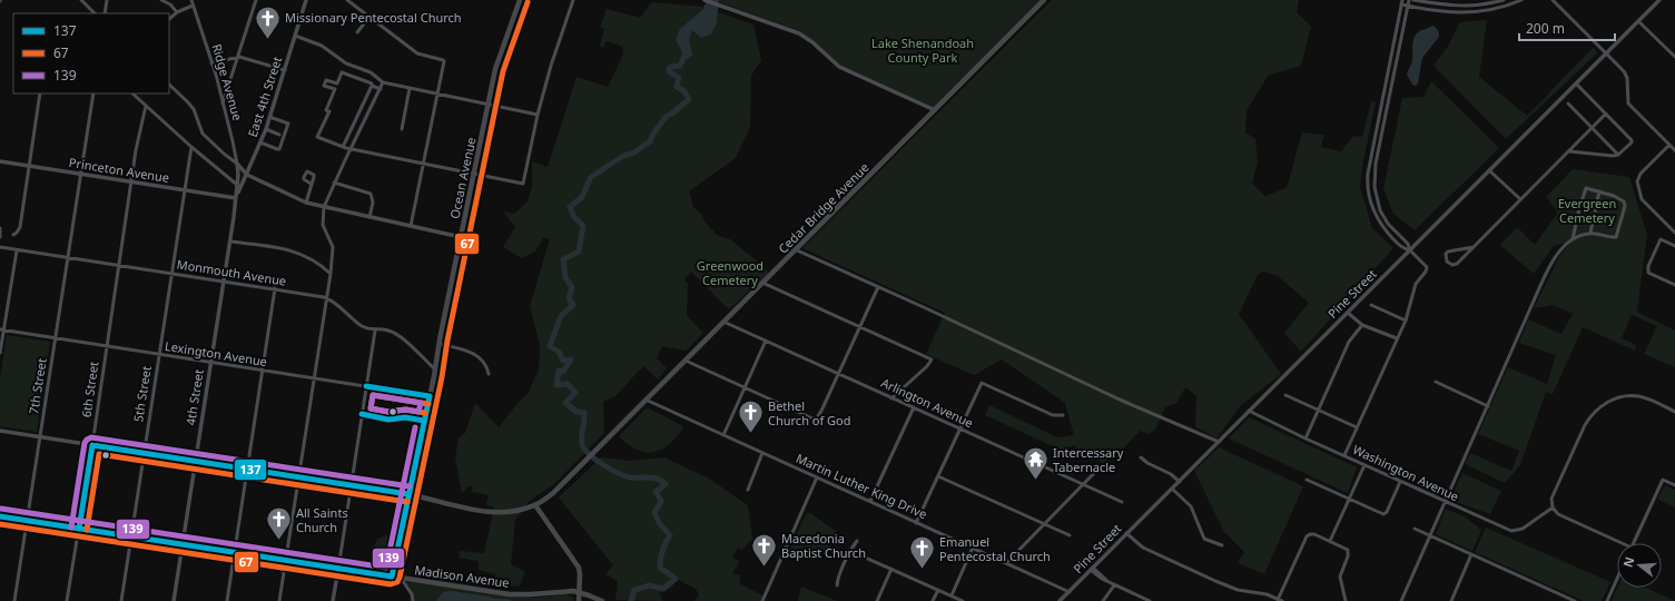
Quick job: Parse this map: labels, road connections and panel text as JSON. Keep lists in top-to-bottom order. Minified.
{"streets":{"highway":["Madison Avenue"],"main road":["Ocean Avenue","Cedar Bridge Avenue"],"street":["Ridge Avenue","East 4th Street","Princeton Avenue","Monmouth Avenue","Pine Street","Lexington Avenue","7th Street","6th Street","5th Street","4th Street","Arlington Avenue","Washington Avenue","Martin Luther King Drive"]},"crossings":[["Ridge Avenue","East 4th Street"],["Ridge Avenue","Princeton Avenue"],["Ridge Avenue","4th Street"],["East 4th Street","Princeton Avenue"],["East 4th Street","4th Street"],["Princeton Avenue","7th Street"],["Princeton Avenue","6th Street"],["Princeton Avenue","5th Street"],["Princeton Avenue","4th Street"],["Ocean Avenue","Monmouth Avenue"],["Ocean Avenue","Lexington Avenue"],["Ocean Avenue","Madison Avenue"],["Cedar Bridge Avenue","Arlington Avenue"],["Cedar Bridge Avenue","Martin Luther King Drive"],["Monmouth Avenue","7th Street"],["Monmouth Avenue","6th Street"],["Monmouth Avenue","5th Street"],["Monmouth Avenue","4th Street"],["Pine Street","Washington Avenue"],["Pine Street","Martin Luther King Drive"],["Lexington Avenue","7th Street"],["Lexington Avenue","6th Street"],["Lexington Avenue","5th Street"],["Lexington Avenue","4th Street"],["7th Street","Madison Avenue"],["6th Street","Madison Avenue"],["5th Street","Madison Avenue"],["4th Street","Madison Avenue"]],"parks":["Lake Shenandoah County Park","Evergreen Cemetery","Greenwood Cemetery"],"places":{"church":["Missionary Pentecostal Church","Bethel Church of God","All Saints Church","Macedonia Baptist Church","Emanuel Pentecostal Church"],"temple":["Intercessary Tabernacle"]},"lines":["transit line 67","transit line 137","transit line 139"],"legend":["137","67","139"],"scale_bar":"200 m","north":"left"}
